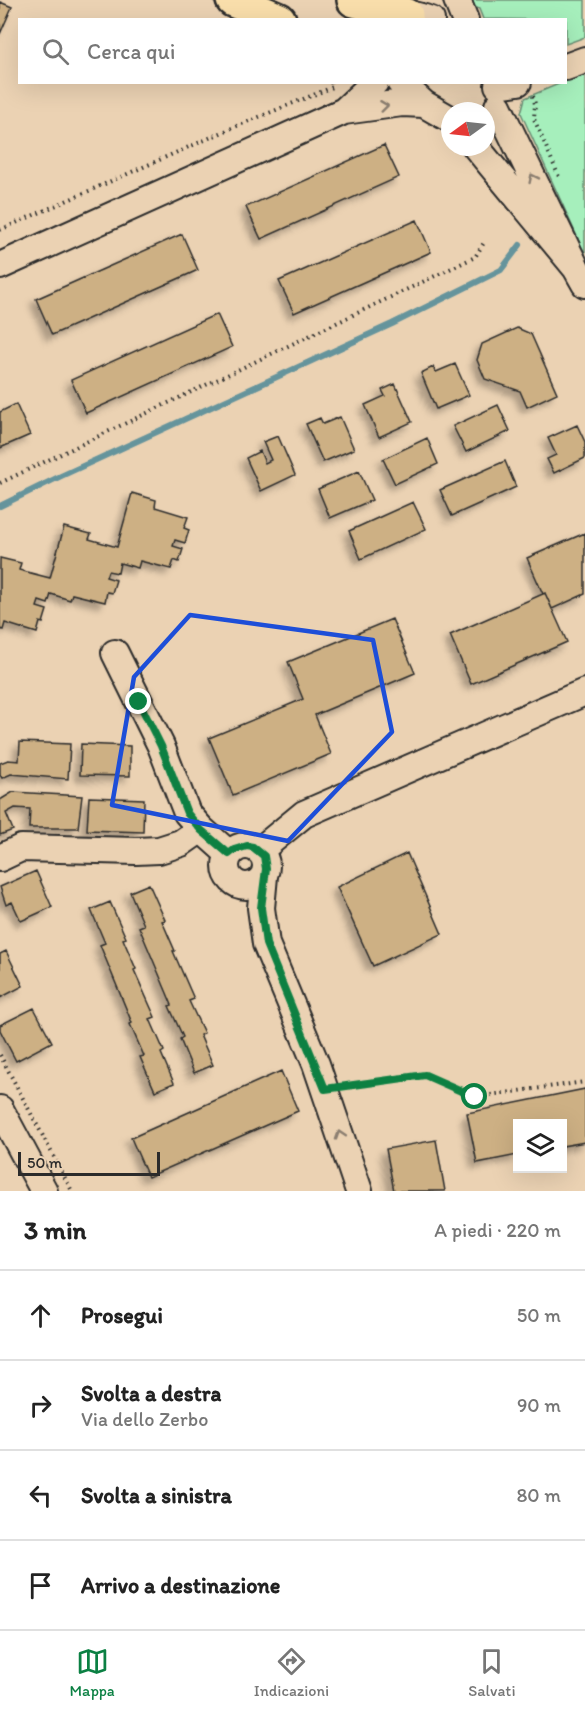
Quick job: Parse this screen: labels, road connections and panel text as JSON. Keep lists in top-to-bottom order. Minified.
{"scale_bar":"50 m","north":"left","page":{"search":"Cerca qui","scale":"50 m","heading":["3 min","A piedi · 220 m"],"list":[["Prosegui","50 m"],["Svolta a destra","Via dello Zerbo","90 m"],["Svolta a sinistra","80 m"],"Arrivo a destinazione"],"nav":["Mappa","Indicazioni","Salvati"]}}
